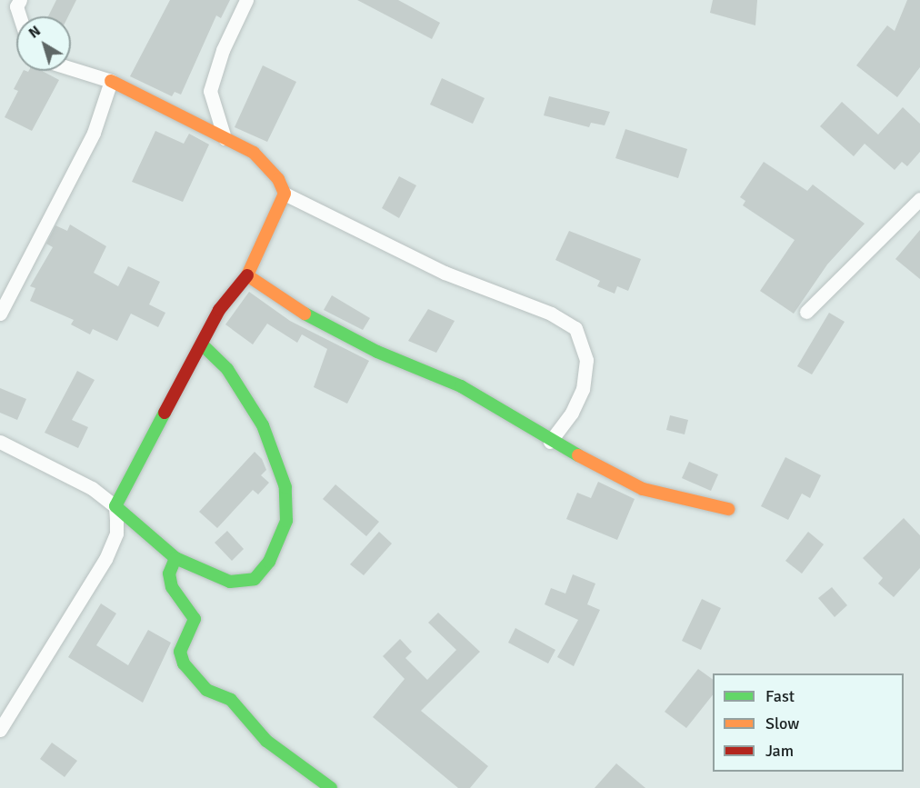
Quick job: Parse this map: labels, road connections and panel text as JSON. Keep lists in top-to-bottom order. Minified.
{"legend":["Fast","Slow","Jam"],"north":"top left"}
